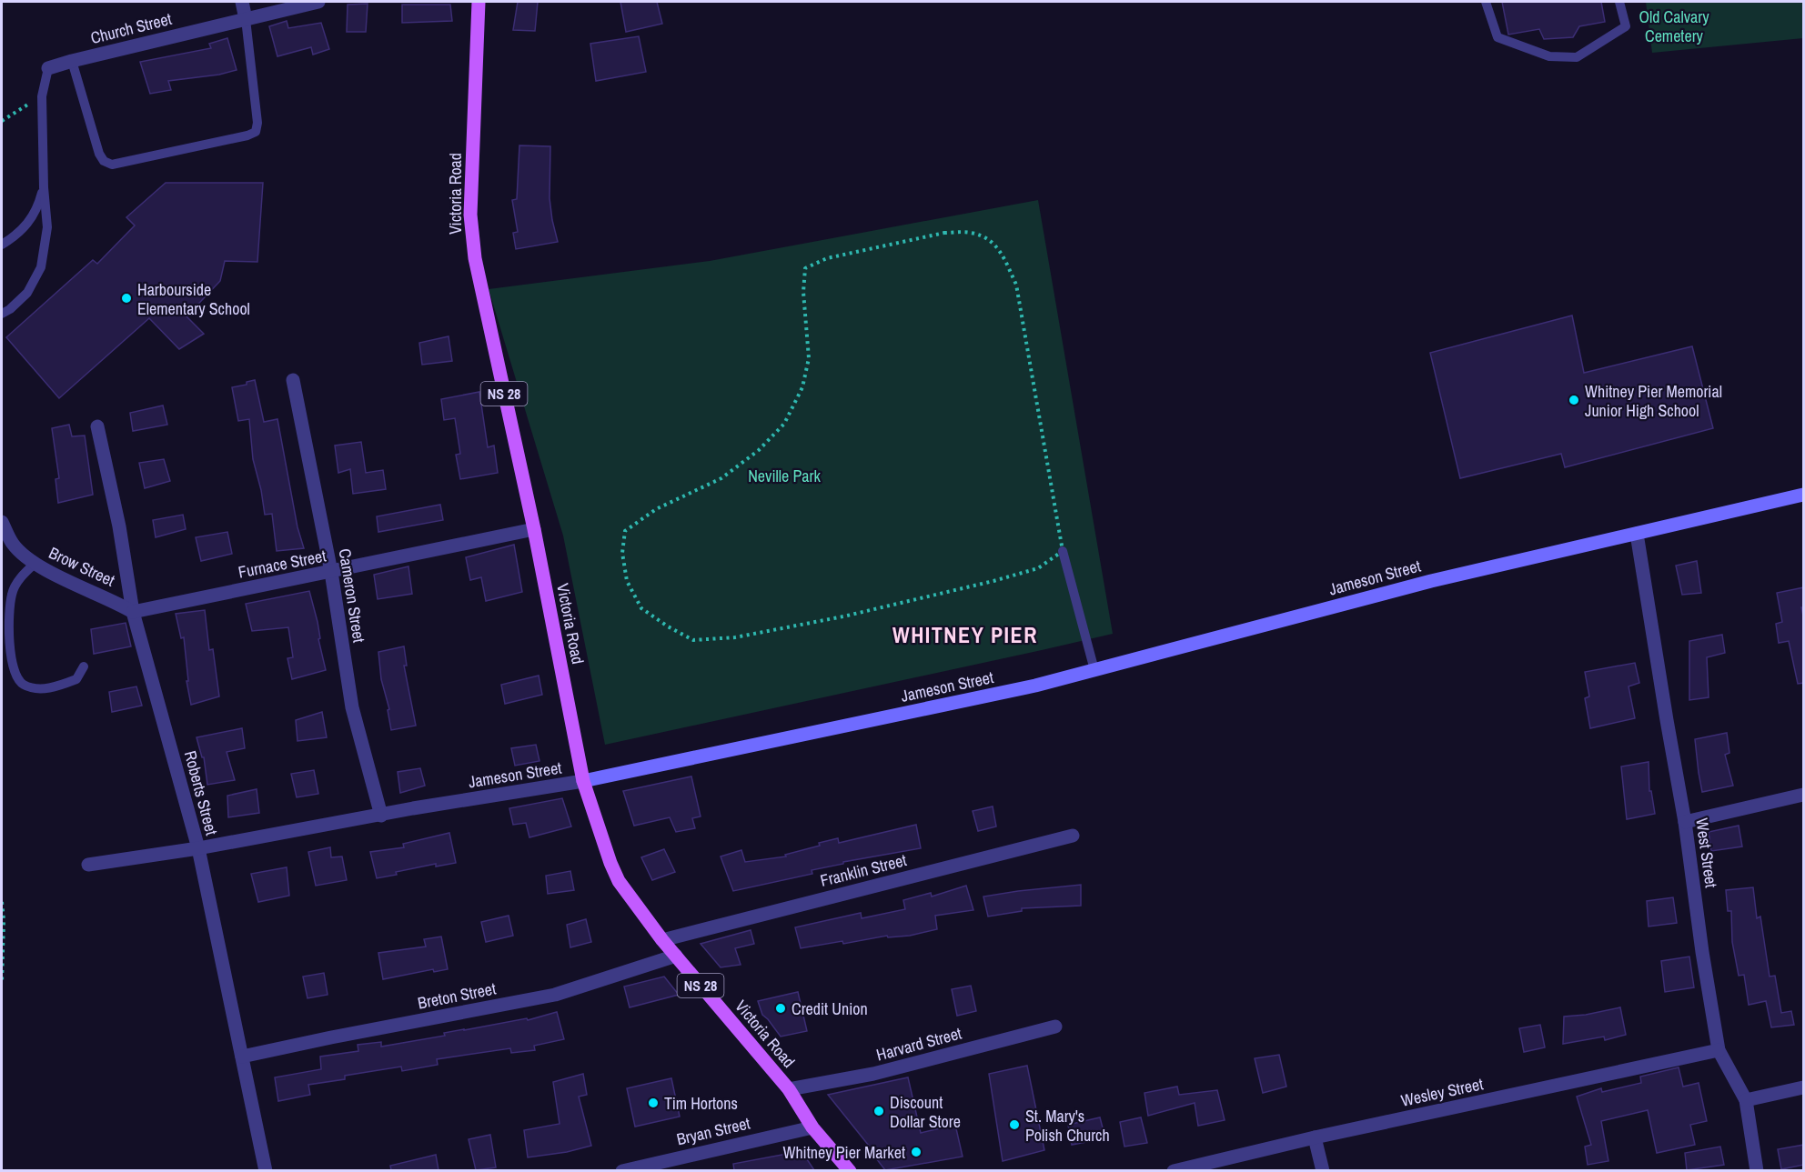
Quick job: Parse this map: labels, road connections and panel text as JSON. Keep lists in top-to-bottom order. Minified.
{"streets":{"main road":["Victoria Road","NS 28"],"street":["Church Street","Furnace Street","Brow Street","Jameson Street","Cameron Street","Roberts Street","West Street","Franklin Street","Breton Street","Harvard Street","Wesley Street","Bryan Street"]},"crossings":[["Victoria Road","Furnace Street"],["Victoria Road","Jameson Street"],["Victoria Road","Franklin Street"],["Victoria Road","Breton Street"],["Victoria Road","Harvard Street"],["Victoria Road","Bryan Street"],["Furnace Street","Brow Street"],["Furnace Street","Cameron Street"],["Furnace Street","Roberts Street"],["Brow Street","Roberts Street"],["Jameson Street","Cameron Street"],["Jameson Street","Roberts Street"],["Jameson Street","West Street"],["Roberts Street","Breton Street"],["West Street","Wesley Street"]],"districts":["WHITNEY PIER"],"parks":["Old Calvary Cemetery","Neville Park"],"places":["Harbourside Elementary School","Whitney Pier Memorial Junior High School","Credit Union","Tim Hortons","Discount Dollar Store","St. Mary's Polish Church","Whitney Pier Market"]}
